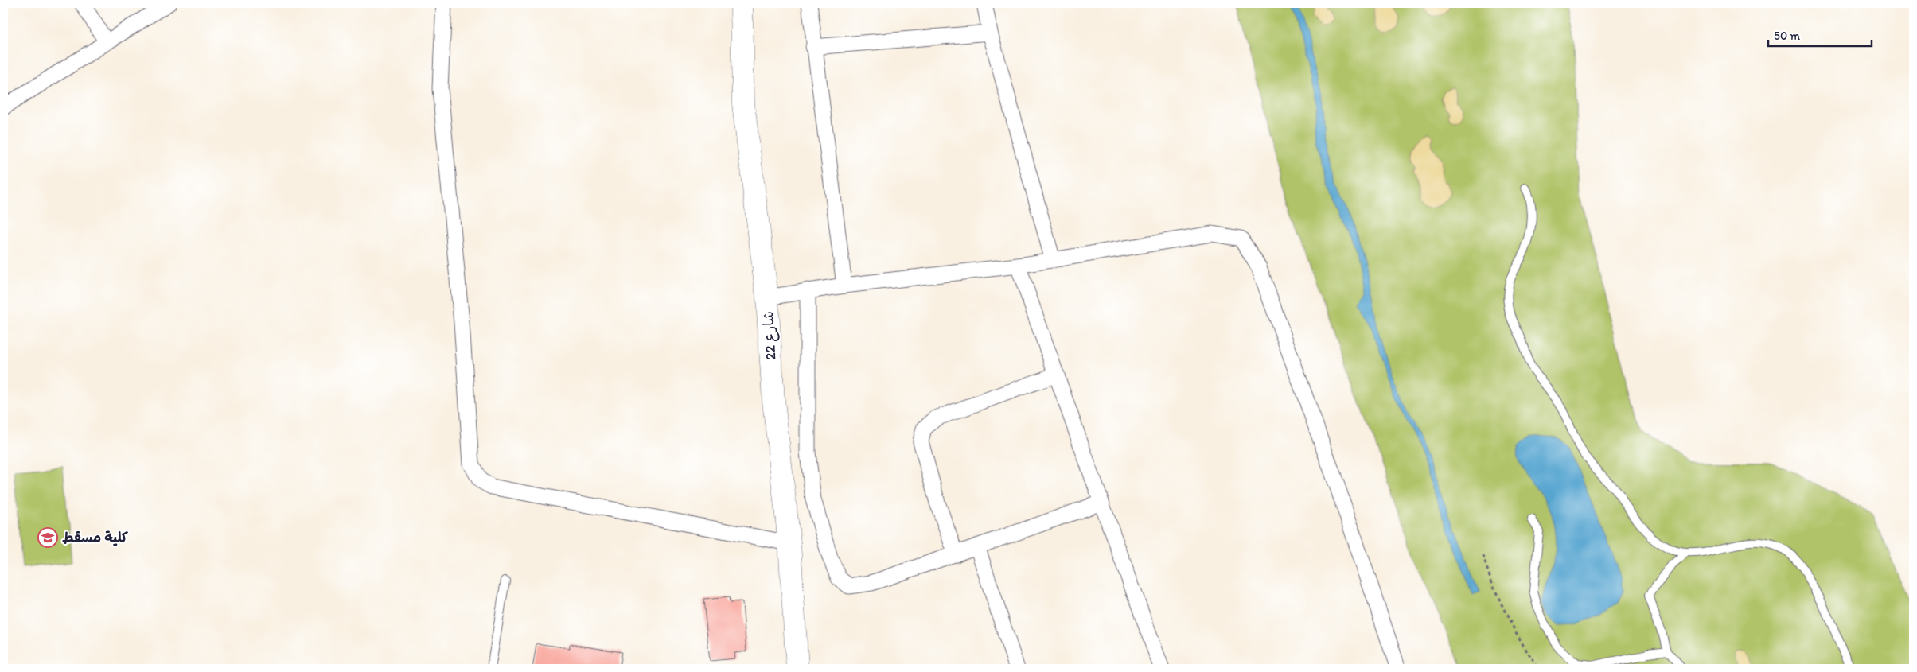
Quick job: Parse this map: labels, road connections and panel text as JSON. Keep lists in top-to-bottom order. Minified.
{"streets":{"street":["شارع 22"]},"places":{"school or university":["كلية مسقط"]},"scale_bar":"50 m"}
